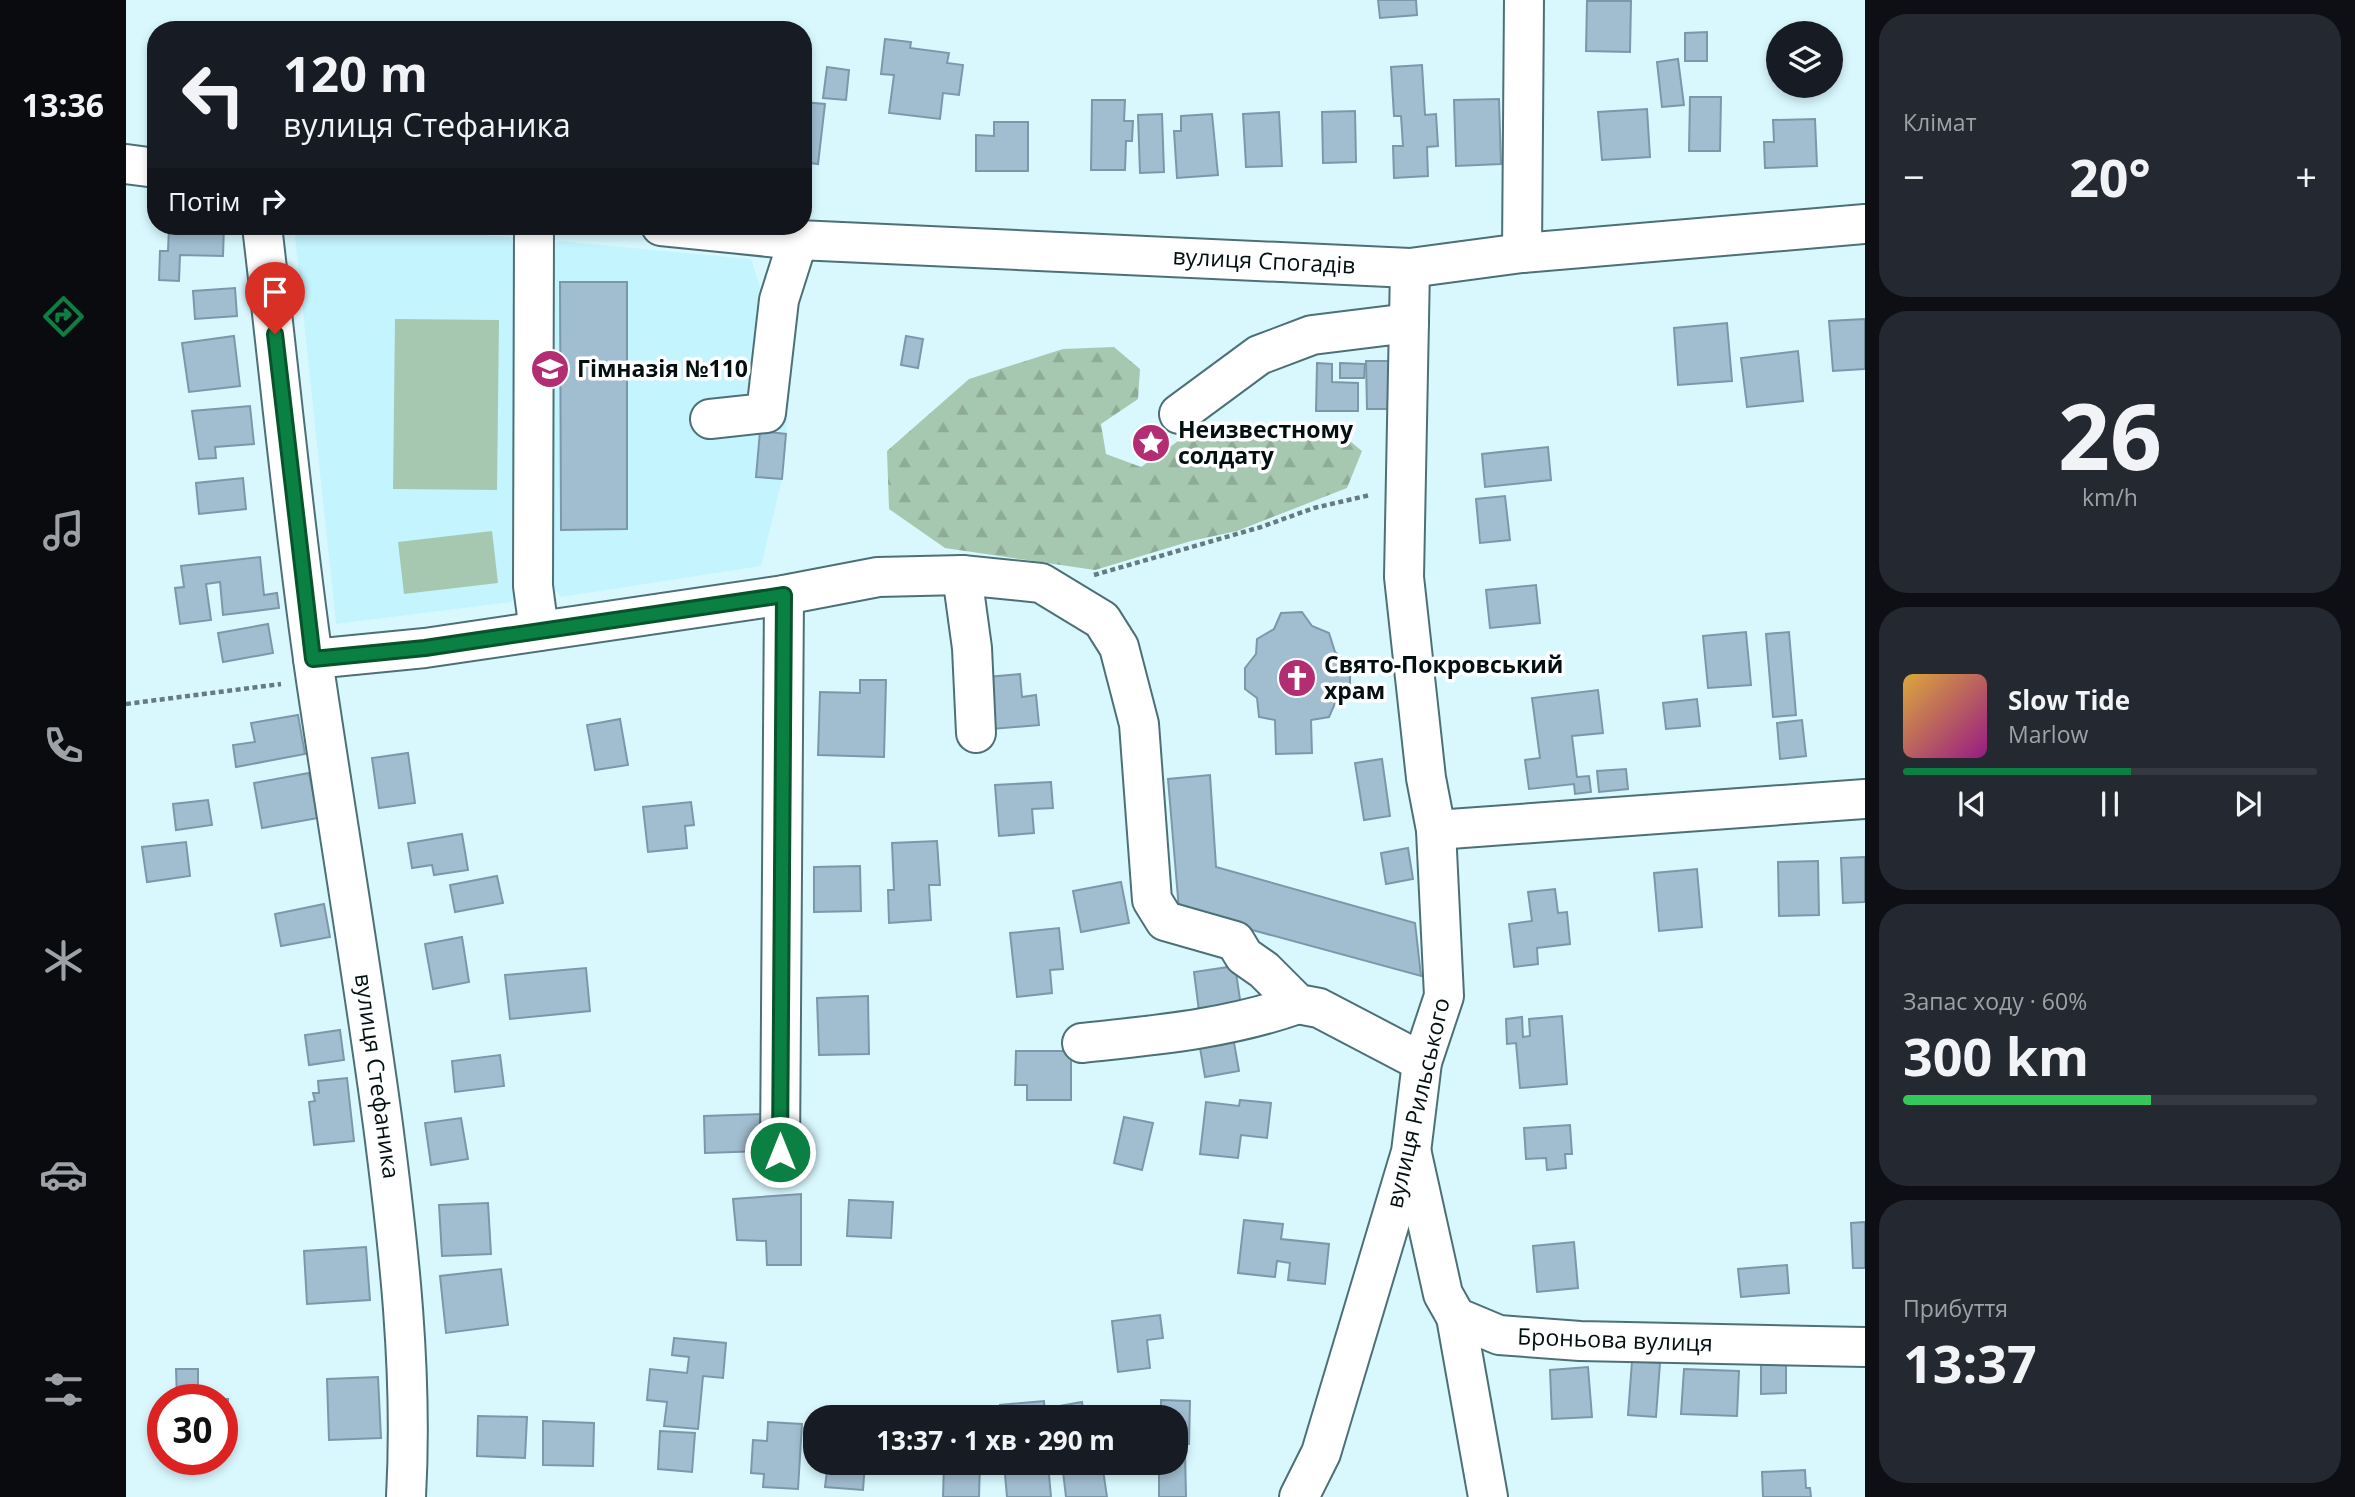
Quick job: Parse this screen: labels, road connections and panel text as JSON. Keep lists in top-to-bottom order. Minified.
{"streets":{"street":["вулиця Спогадів","вулиця Стефаника","вулиця Рильського","Броньова вулиця"]},"crossings":[["вулиця Спогадів","вулиця Рильського"]],"places":{"school or university":["Гімназія №110"],"place":["Неизвестному солдату"],"church":["Свято-Покровський храм"]},"page":{"tabs":"13:36","tile":["Клімат",["26","km/h"],["Запас ходу · 60%","300 km"],["Прибуття","13:37"]],"turn":["120 m","вулиця Стефаника"],"heat":["−","20°","+"],"then":"Потім","song":["Slow Tide","Marlow"],"limit":"30","trip":"13:37 · 1 хв · 290 m"}}
